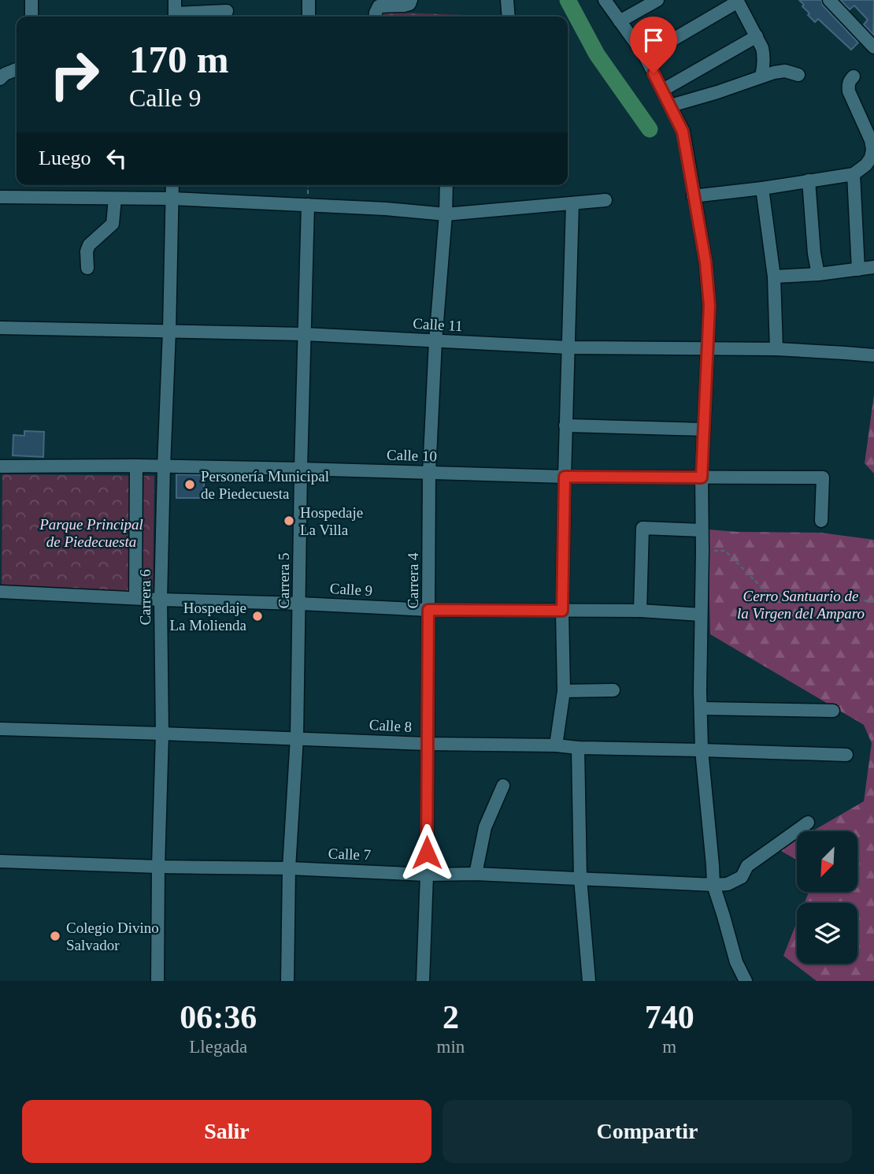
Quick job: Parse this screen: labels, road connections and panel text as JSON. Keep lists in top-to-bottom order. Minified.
{"streets":{"street":["Calle 11","Calle 10","Carrera 5","Carrera 4","Calle 9","Carrera 6","Calle 8","Calle 7"]},"crossings":[["Calle 11","Carrera 5"],["Calle 11","Carrera 4"],["Calle 11","Carrera 6"],["Calle 10","Carrera 5"],["Calle 10","Carrera 4"],["Calle 10","Carrera 6"],["Carrera 5","Calle 9"],["Carrera 5","Calle 8"],["Carrera 5","Calle 7"],["Carrera 4","Calle 9"],["Carrera 4","Calle 8"],["Carrera 4","Calle 7"],["Calle 9","Carrera 6"],["Carrera 6","Calle 8"],["Carrera 6","Calle 7"]],"parks":["Parque Principal de Piedecuesta","Cerro Santuario de la Virgen del Amparo"],"places":["Personería Municipal de Piedecuesta","Hospedaje La Villa","Hospedaje La Molienda","Colegio Divino Salvador"],"north":"bottom left","page":{"turn":["170 m","Calle 9"],"then":"Luego","eta":["06:36","Llegada","2","min","740","m"],"buttons":["Salir","Compartir"]}}
